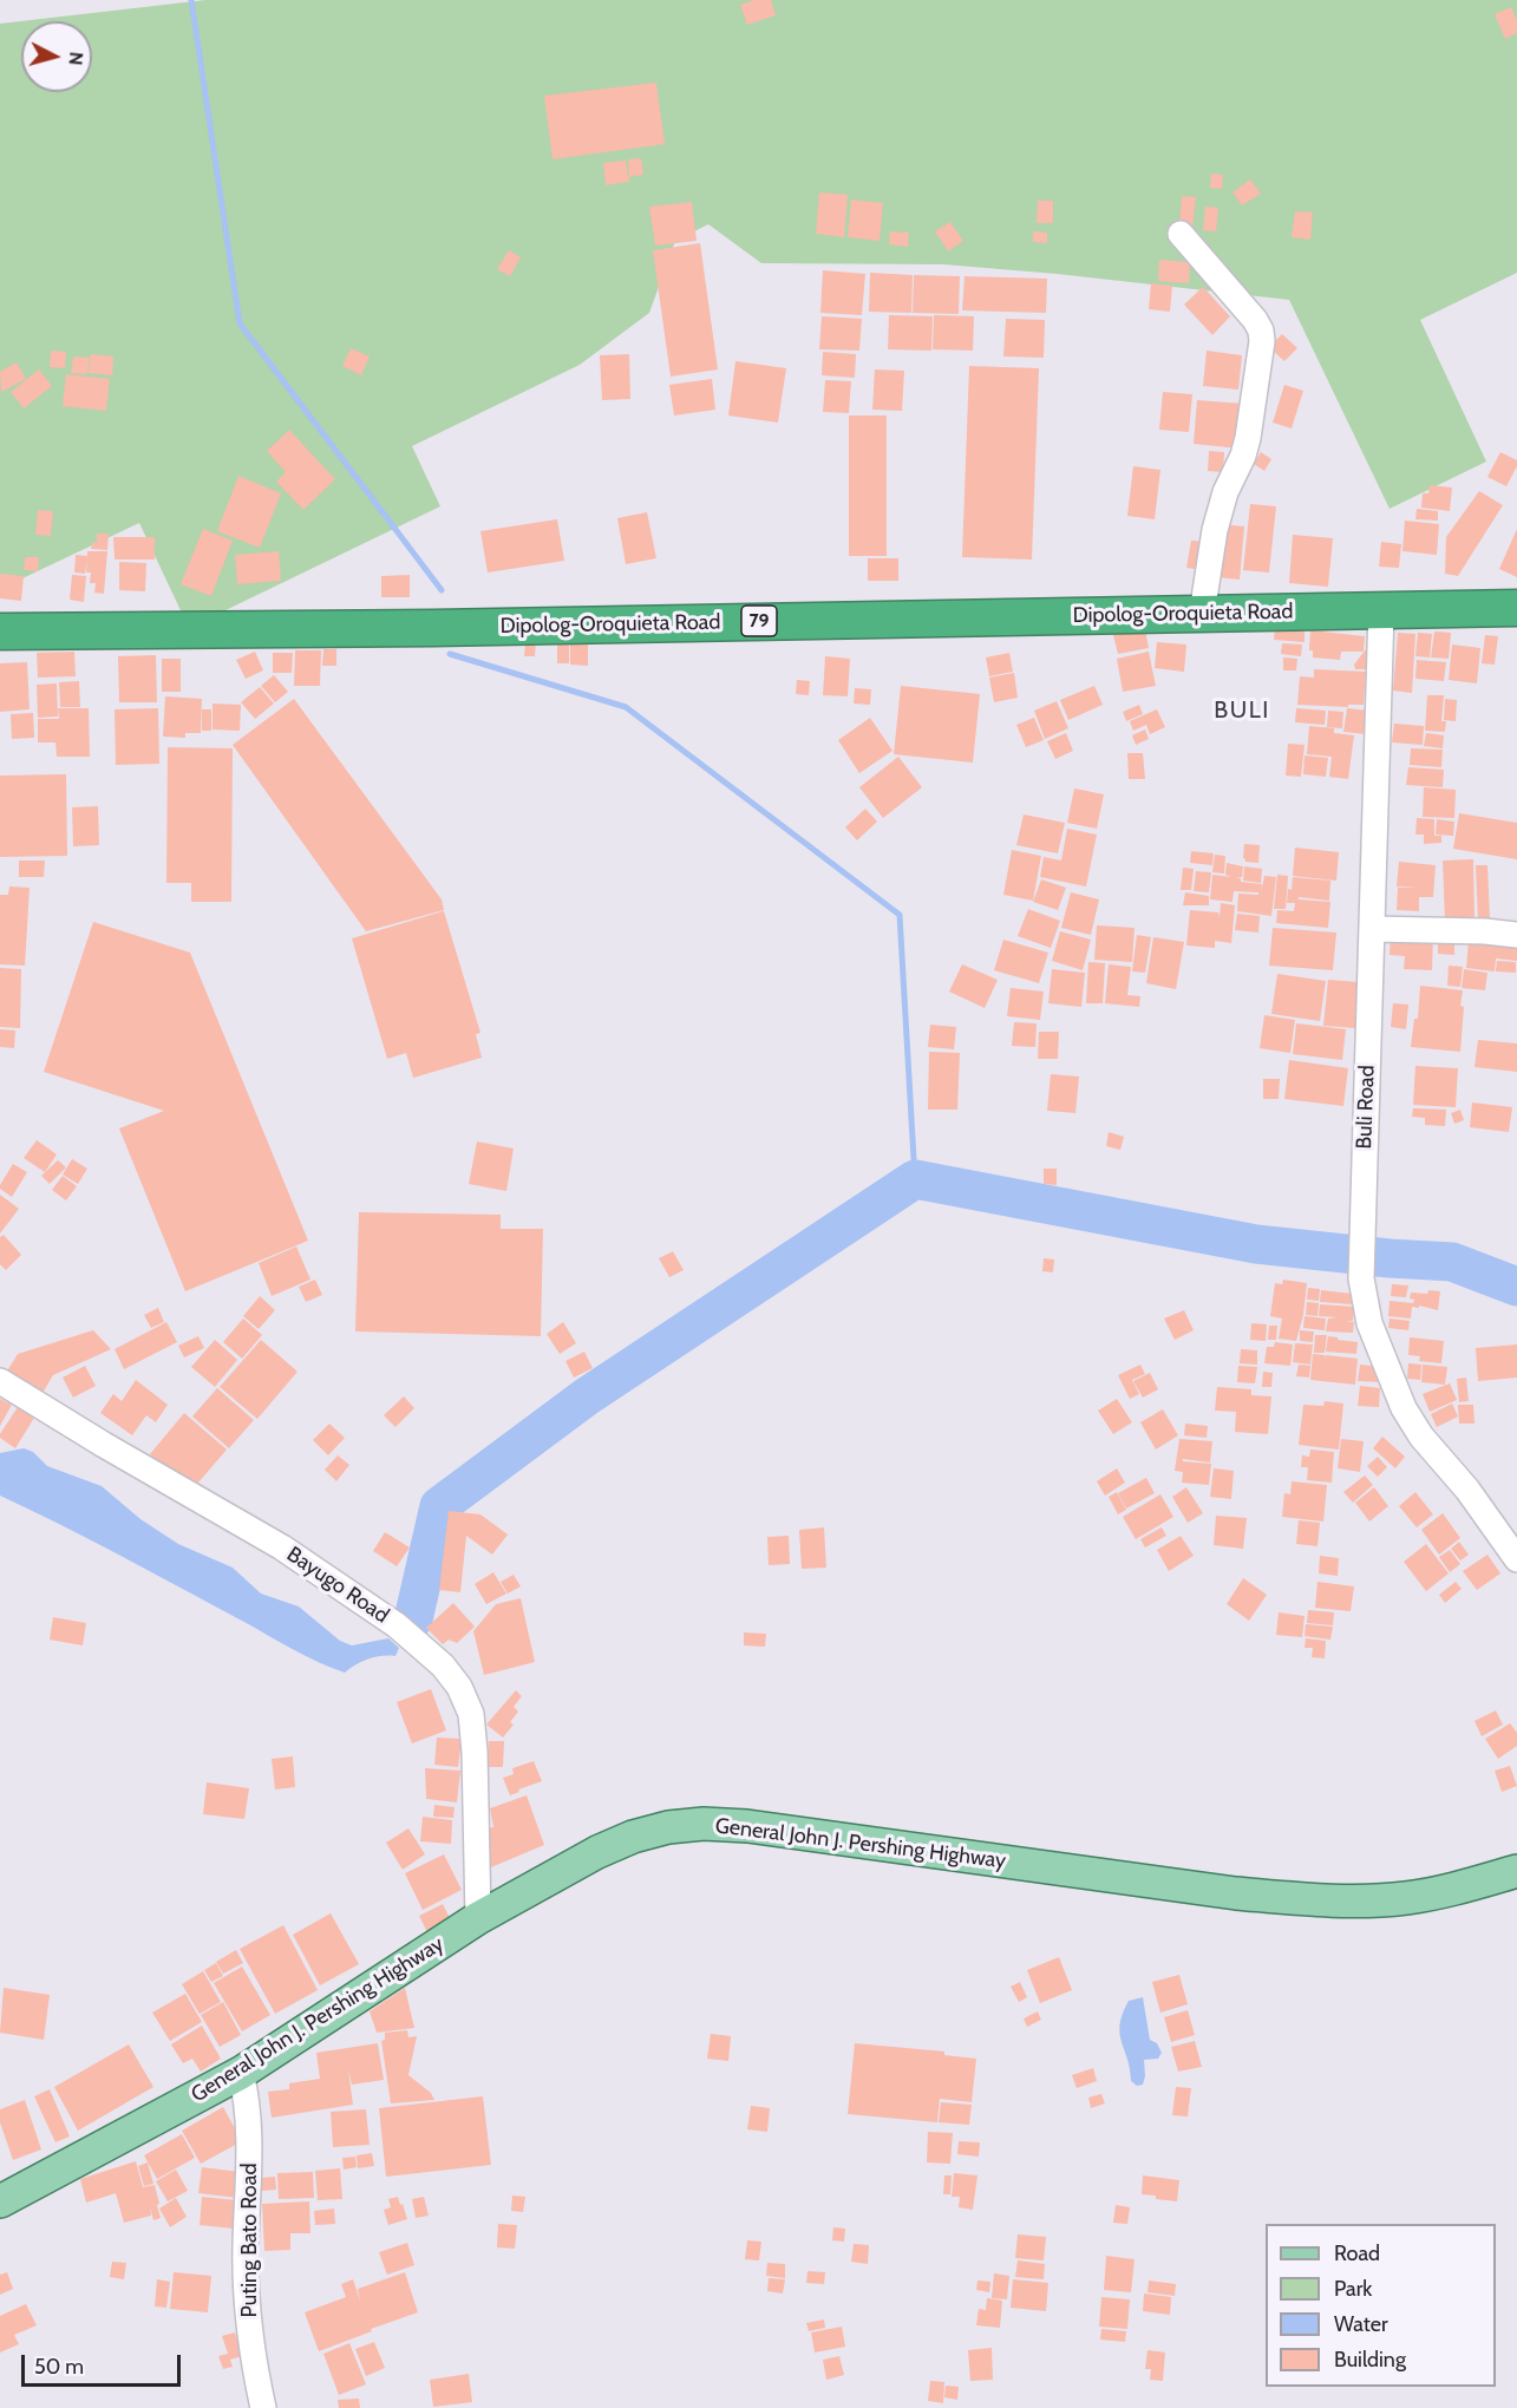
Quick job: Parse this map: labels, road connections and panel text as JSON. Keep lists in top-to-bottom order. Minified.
{"streets":{"highway":["Dipolog-Oroquieta Road","79"],"main road":["General John J. Pershing Highway"],"street":["Buli Road","Bayugo Road","Puting Bato Road"]},"crossings":[["Dipolog-Oroquieta Road","Buli Road"],["Bayugo Road","General John J. Pershing Highway"],["General John J. Pershing Highway","Puting Bato Road"]],"districts":["BULI"],"legend":["Road","Park","Water","Building"],"scale_bar":"50 m","north":"right"}
